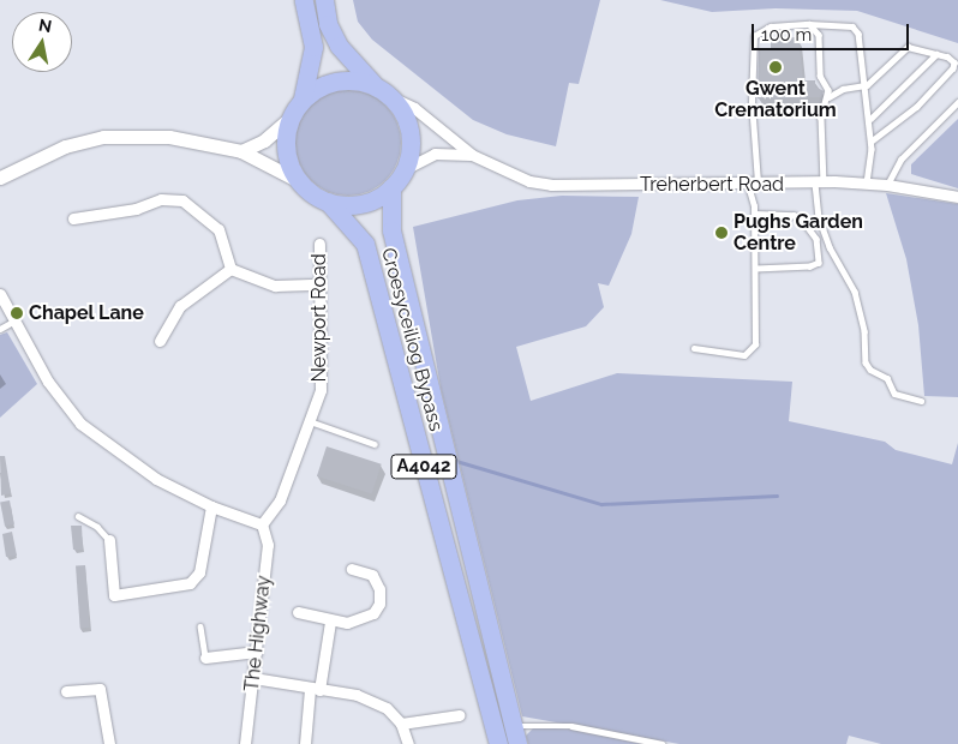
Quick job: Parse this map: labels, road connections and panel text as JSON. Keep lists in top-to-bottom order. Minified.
{"streets":{"highway":["Croesyceiliog Bypass","A4042"],"street":["Treherbert Road","Newport Road","The Highway"]},"crossings":[["Treherbert Road","Croesyceiliog Bypass"],["Newport Road","The Highway"]],"places":["Gwent Crematorium","Pughs Garden Centre","Chapel Lane"],"scale_bar":"100 m","north":"top"}
